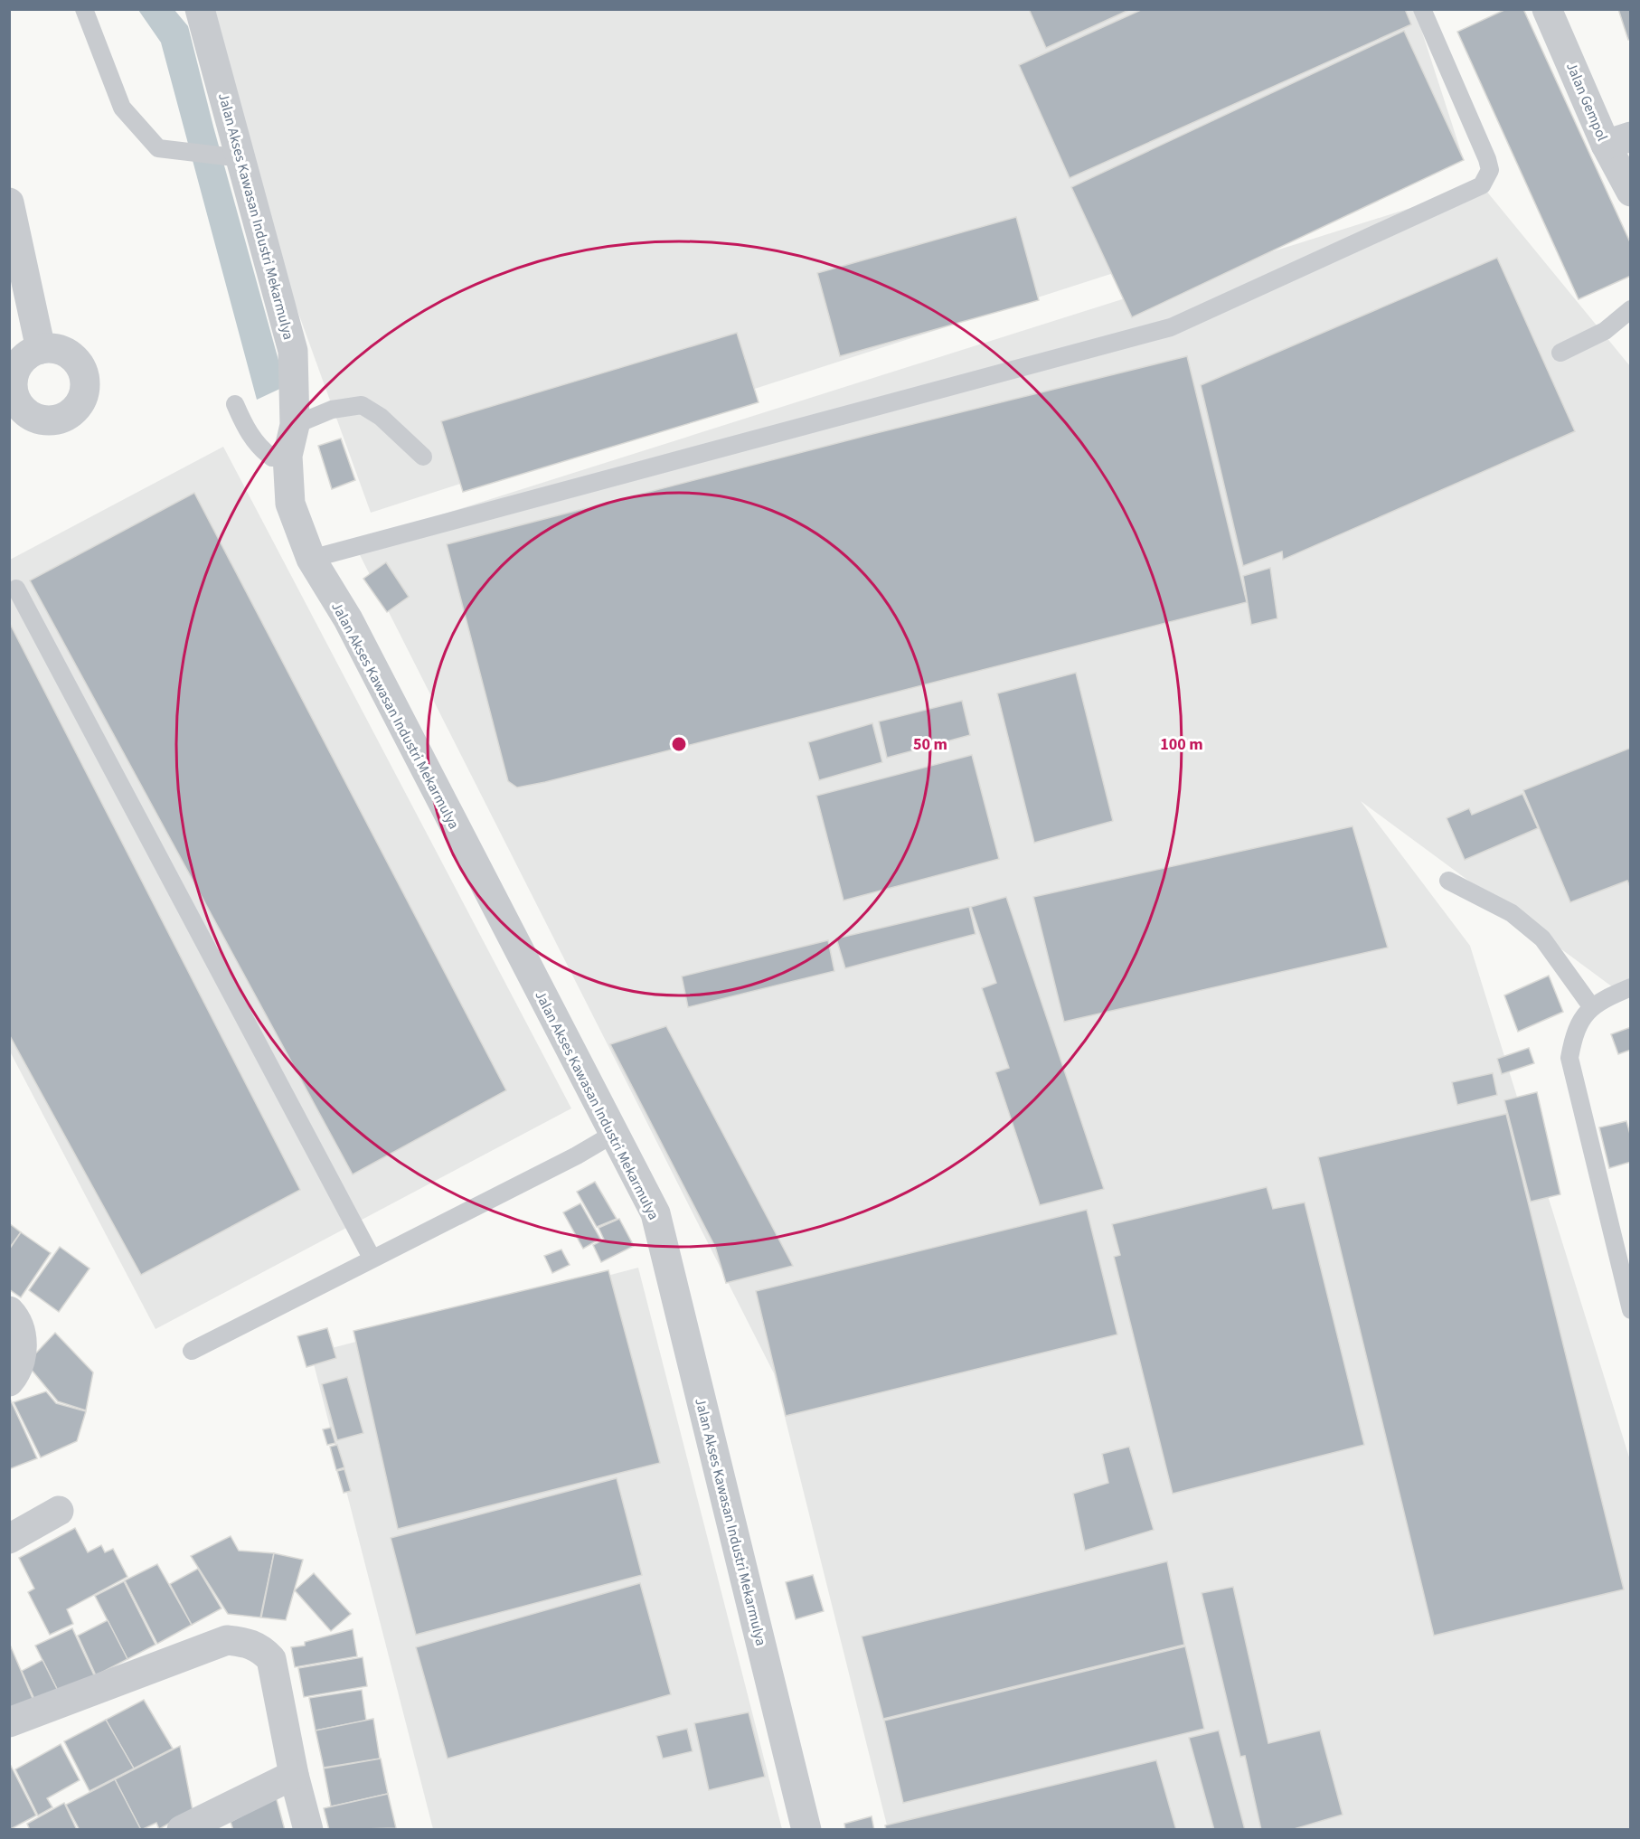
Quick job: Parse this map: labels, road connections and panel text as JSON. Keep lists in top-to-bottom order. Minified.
{"streets":{"street":["Jalan Gempol","Jalan Akses Kawasan Industri Mekarmulya"]},"rings":["50 m","100 m"]}
